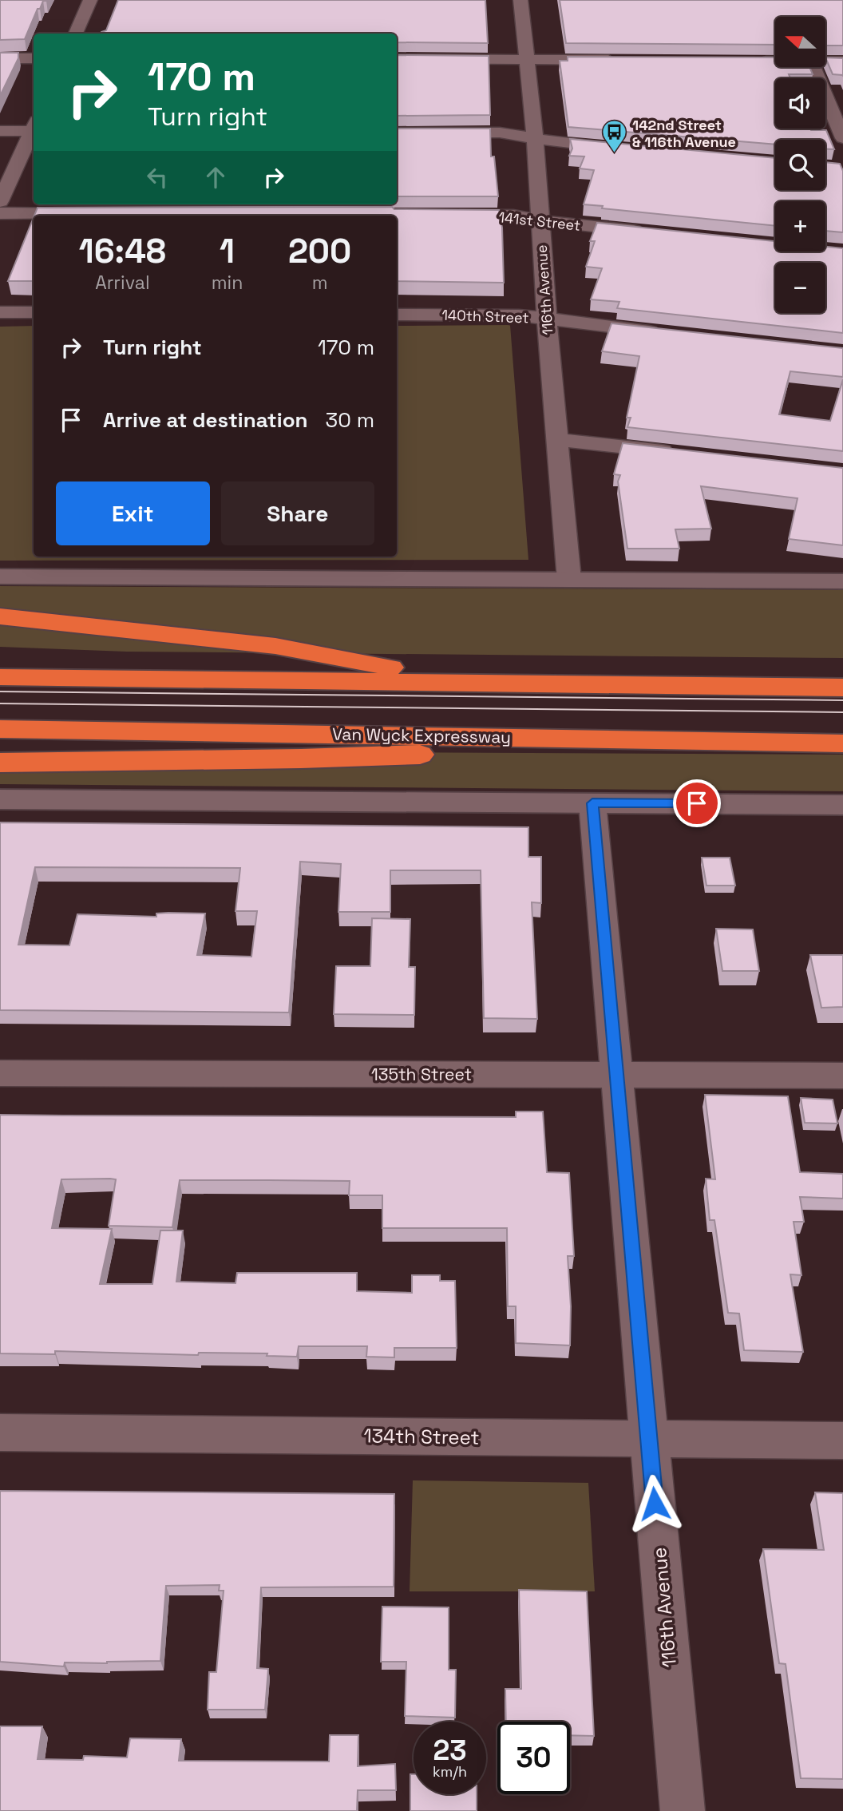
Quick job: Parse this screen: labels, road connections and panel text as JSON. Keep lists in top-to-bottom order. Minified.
{"streets":{"highway":["Van Wyck Expressway"],"street":["141st Street","116th Avenue","140th Street","135th Street","134th Street"]},"crossings":[["141st Street","116th Avenue"],["116th Avenue","140th Street"],["116th Avenue","135th Street"],["116th Avenue","134th Street"]],"places":{"bus stop":["142nd Street & 116th Avenue"]},"north":"left","page":{"map_buttons":["+","−"],"turn":["170 m","Turn right"],"eta":["16:48","Arrival","1","min","200","m"],"list":[{"name":"Turn right","value":"170 m"},{"name":"Arrive at destination","value":"30 m"}],"buttons":["Exit","Share"],"speed":"23 km/h","limit":"30"}}
